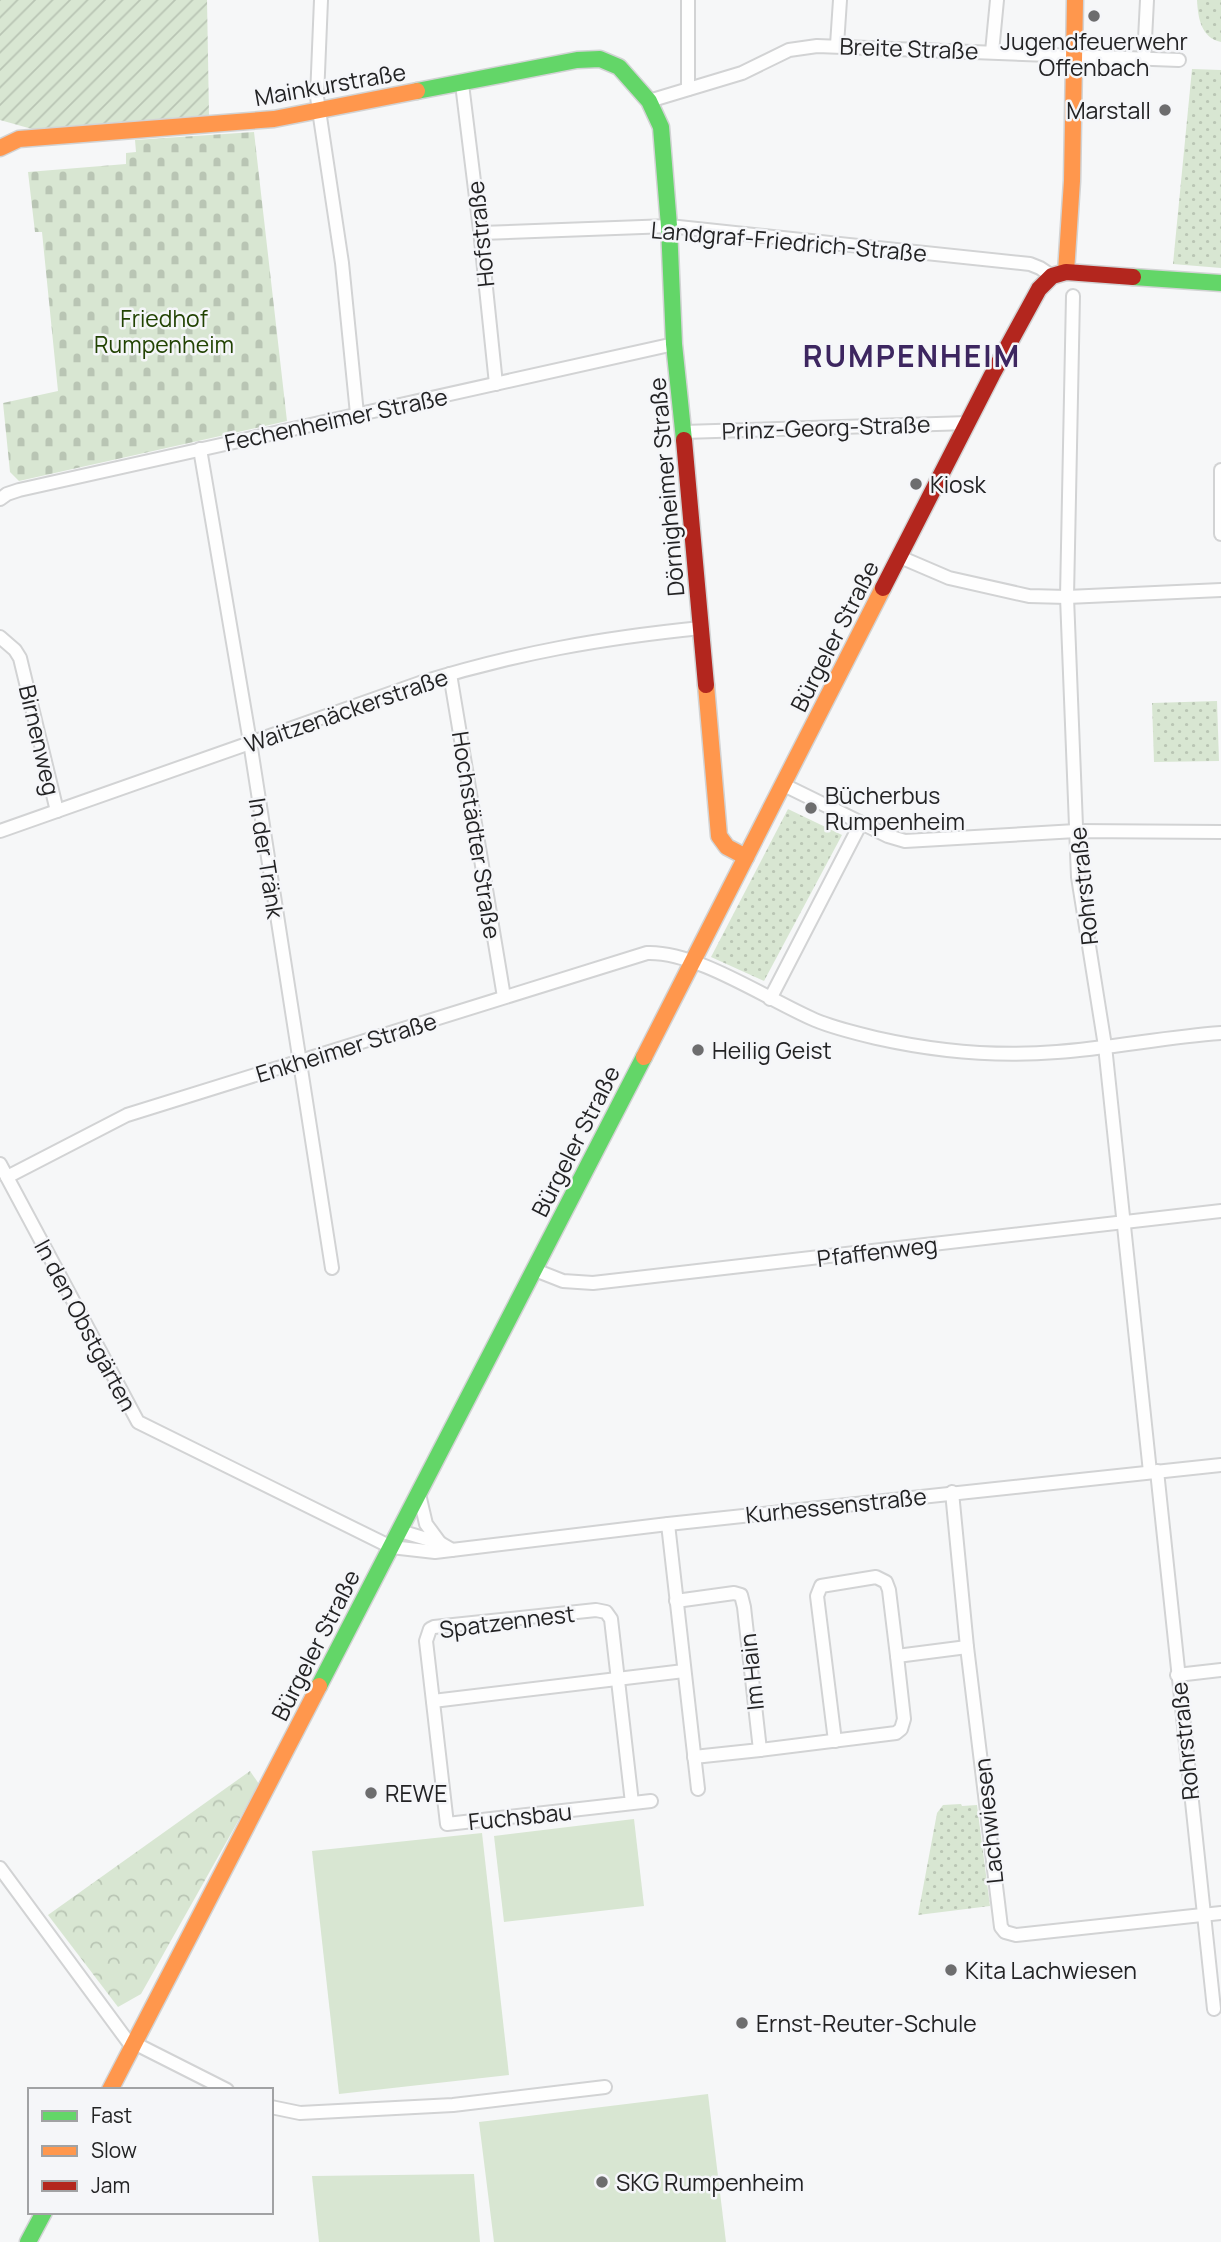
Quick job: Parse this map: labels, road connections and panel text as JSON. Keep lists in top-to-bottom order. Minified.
{"streets":{"street":["Breite Straße","Mainkurstraße","Hofstraße","Landgraf-Friedrich-Straße","Fechenheimer Straße","Prinz-Georg-Straße","Dörnigheimer Straße","Bürgeler Straße","Waitzenäckerstraße","Birnenweg","Hochstädter Straße","In der Tränk","Rohrstraße","Enkheimer Straße","Pfaffenweg","In den Obstgärten","Kurhessenstraße","Spatzennest","Im Hain","Fuchsbau","Lachwiesen"]},"crossings":[["Breite Straße","Mainkurstraße"],["Breite Straße","Dörnigheimer Straße"],["Mainkurstraße","Hofstraße"],["Mainkurstraße","Dörnigheimer Straße"],["Hofstraße","Landgraf-Friedrich-Straße"],["Hofstraße","Fechenheimer Straße"],["Landgraf-Friedrich-Straße","Dörnigheimer Straße"],["Landgraf-Friedrich-Straße","Bürgeler Straße"],["Fechenheimer Straße","Dörnigheimer Straße"],["Fechenheimer Straße","In der Tränk"],["Prinz-Georg-Straße","Dörnigheimer Straße"],["Prinz-Georg-Straße","Bürgeler Straße"],["Dörnigheimer Straße","Bürgeler Straße"],["Dörnigheimer Straße","Waitzenäckerstraße"],["Bürgeler Straße","Enkheimer Straße"],["Bürgeler Straße","Pfaffenweg"],["Bürgeler Straße","In den Obstgärten"],["Bürgeler Straße","Kurhessenstraße"],["Waitzenäckerstraße","Birnenweg"],["Waitzenäckerstraße","Hochstädter Straße"],["Waitzenäckerstraße","In der Tränk"],["Hochstädter Straße","Enkheimer Straße"],["In der Tränk","Enkheimer Straße"],["Rohrstraße","Enkheimer Straße"],["Rohrstraße","Pfaffenweg"],["Rohrstraße","Kurhessenstraße"],["Rohrstraße","Lachwiesen"],["Enkheimer Straße","In den Obstgärten"],["In den Obstgärten","Kurhessenstraße"],["Kurhessenstraße","Lachwiesen"],["Spatzennest","Fuchsbau"]],"districts":["RUMPENHEIM"],"parks":["Friedhof Rumpenheim"],"places":["Jugendfeuerwehr Offenbach","Marstall","Kiosk","Bücherbus Rumpenheim","Heilig Geist","REWE","Kita Lachwiesen","Ernst-Reuter-Schule","SKG Rumpenheim"],"legend":["Fast","Slow","Jam"]}
